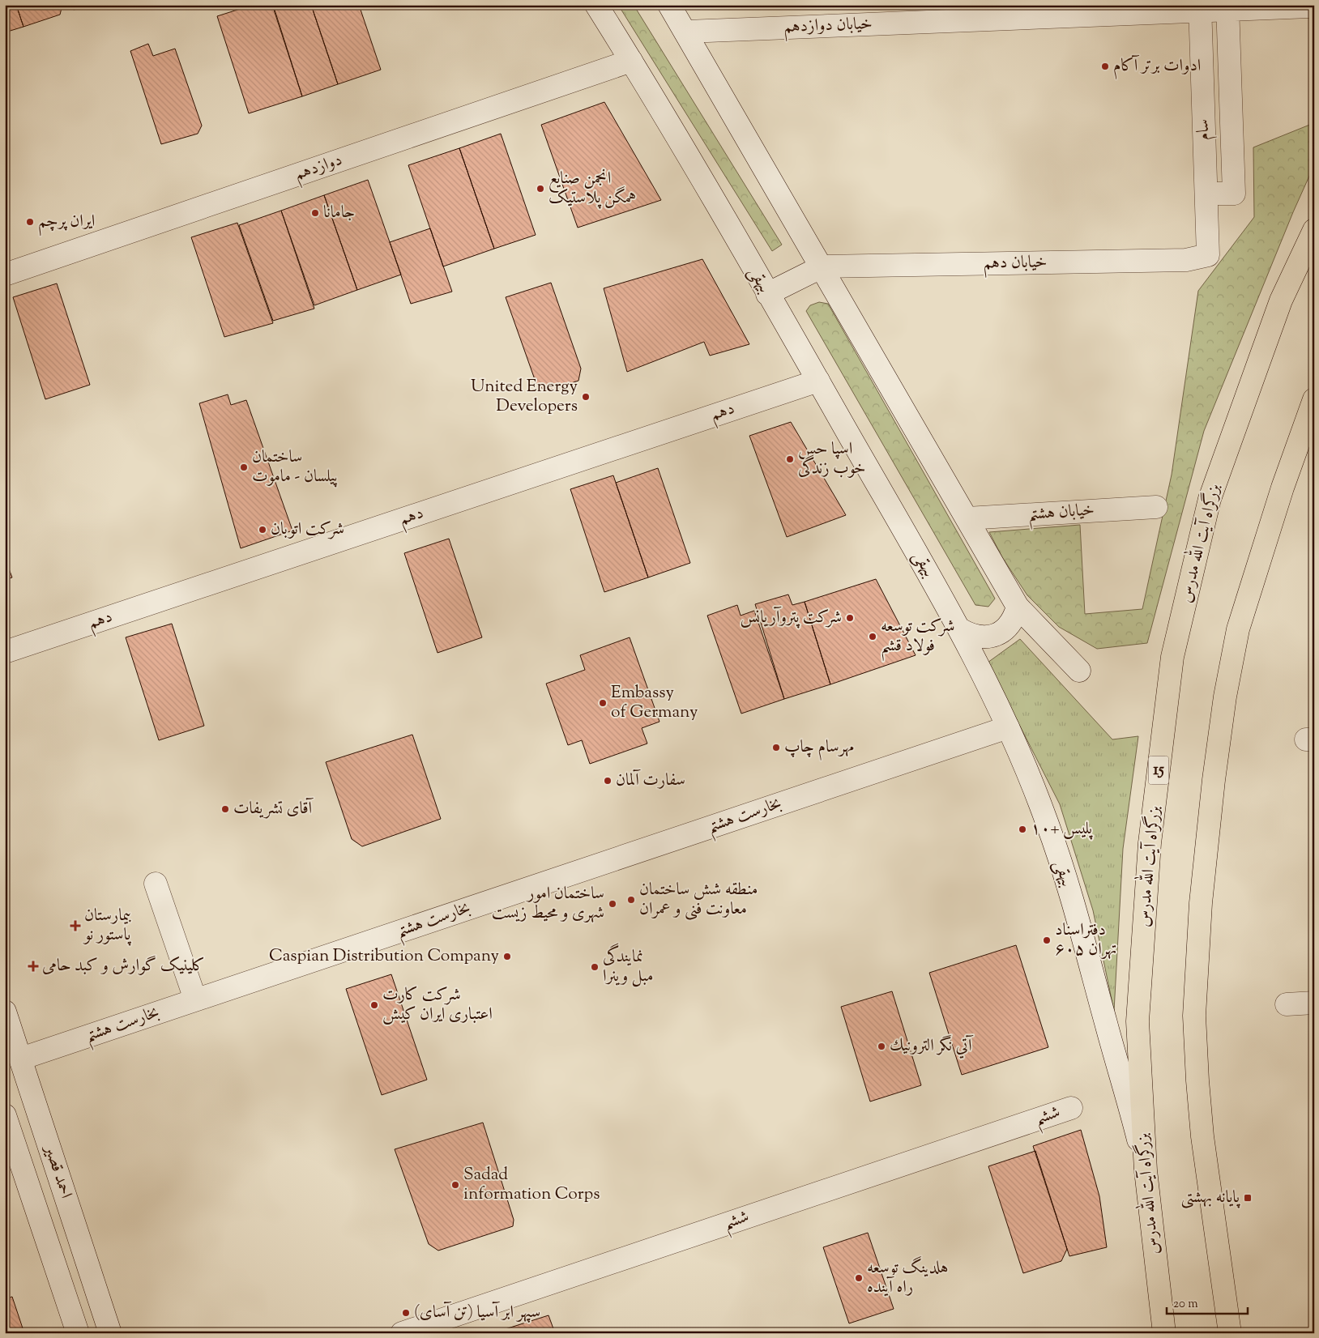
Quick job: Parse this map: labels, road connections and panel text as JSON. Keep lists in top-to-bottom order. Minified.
{"streets":{"highway":["بزرگراه آیت الله مدرس","15"],"street":["خیابان دوازدهم","سام","دوازدهم","خیابان دهم","بیهقی","دهم","خیابان هشتم","بخارست هشتم","ششم","احمد قصیر"]},"crossings":[["خیابان دوازدهم","سام"],["سام","خیابان دهم"],["دوازدهم","بیهقی"],["بیهقی","دهم"],["بیهقی","بزرگراه آیت الله مدرس"],["بیهقی","بخارست هشتم"],["بخارست هشتم","احمد قصیر"]],"places":{"other":["ادوات برتر آکام","انجمن صنایع همگن پلاستیک","جامانا","ایران پرچم","United Energy Developers","اسپا حس خوب زندگی","ساختمان پیلسان - ماموت","شرکت اتوبان","شرکت پتروآریانس","شرکت توسعه فولاد قشم","Embassy of Germany","مهرسام چاپ","سفارت آلمان","آقای تشریفات","پلیس +۱٠","منطقه شش ساختمان معاونت فنی و عمران","ساختمان امور شهری و محیط زیست","دفتراسناد ۶۰۵ تهران","Caspian Distribution Company","نمایندگی مبل وینرا","شرکت کارت اعتباری ایران کیش","آتي نگر الترونيك","Sadad information Corps","هلدینگ توسعه راه آینده","سپهر ابر آسیا (تن آسای)"],"health":["بیمارستان پاستور نو","کلینیک گوارش و کبد حامی"],"transit":["پایانه بهشتی"]},"scale_bar":"20 m"}
